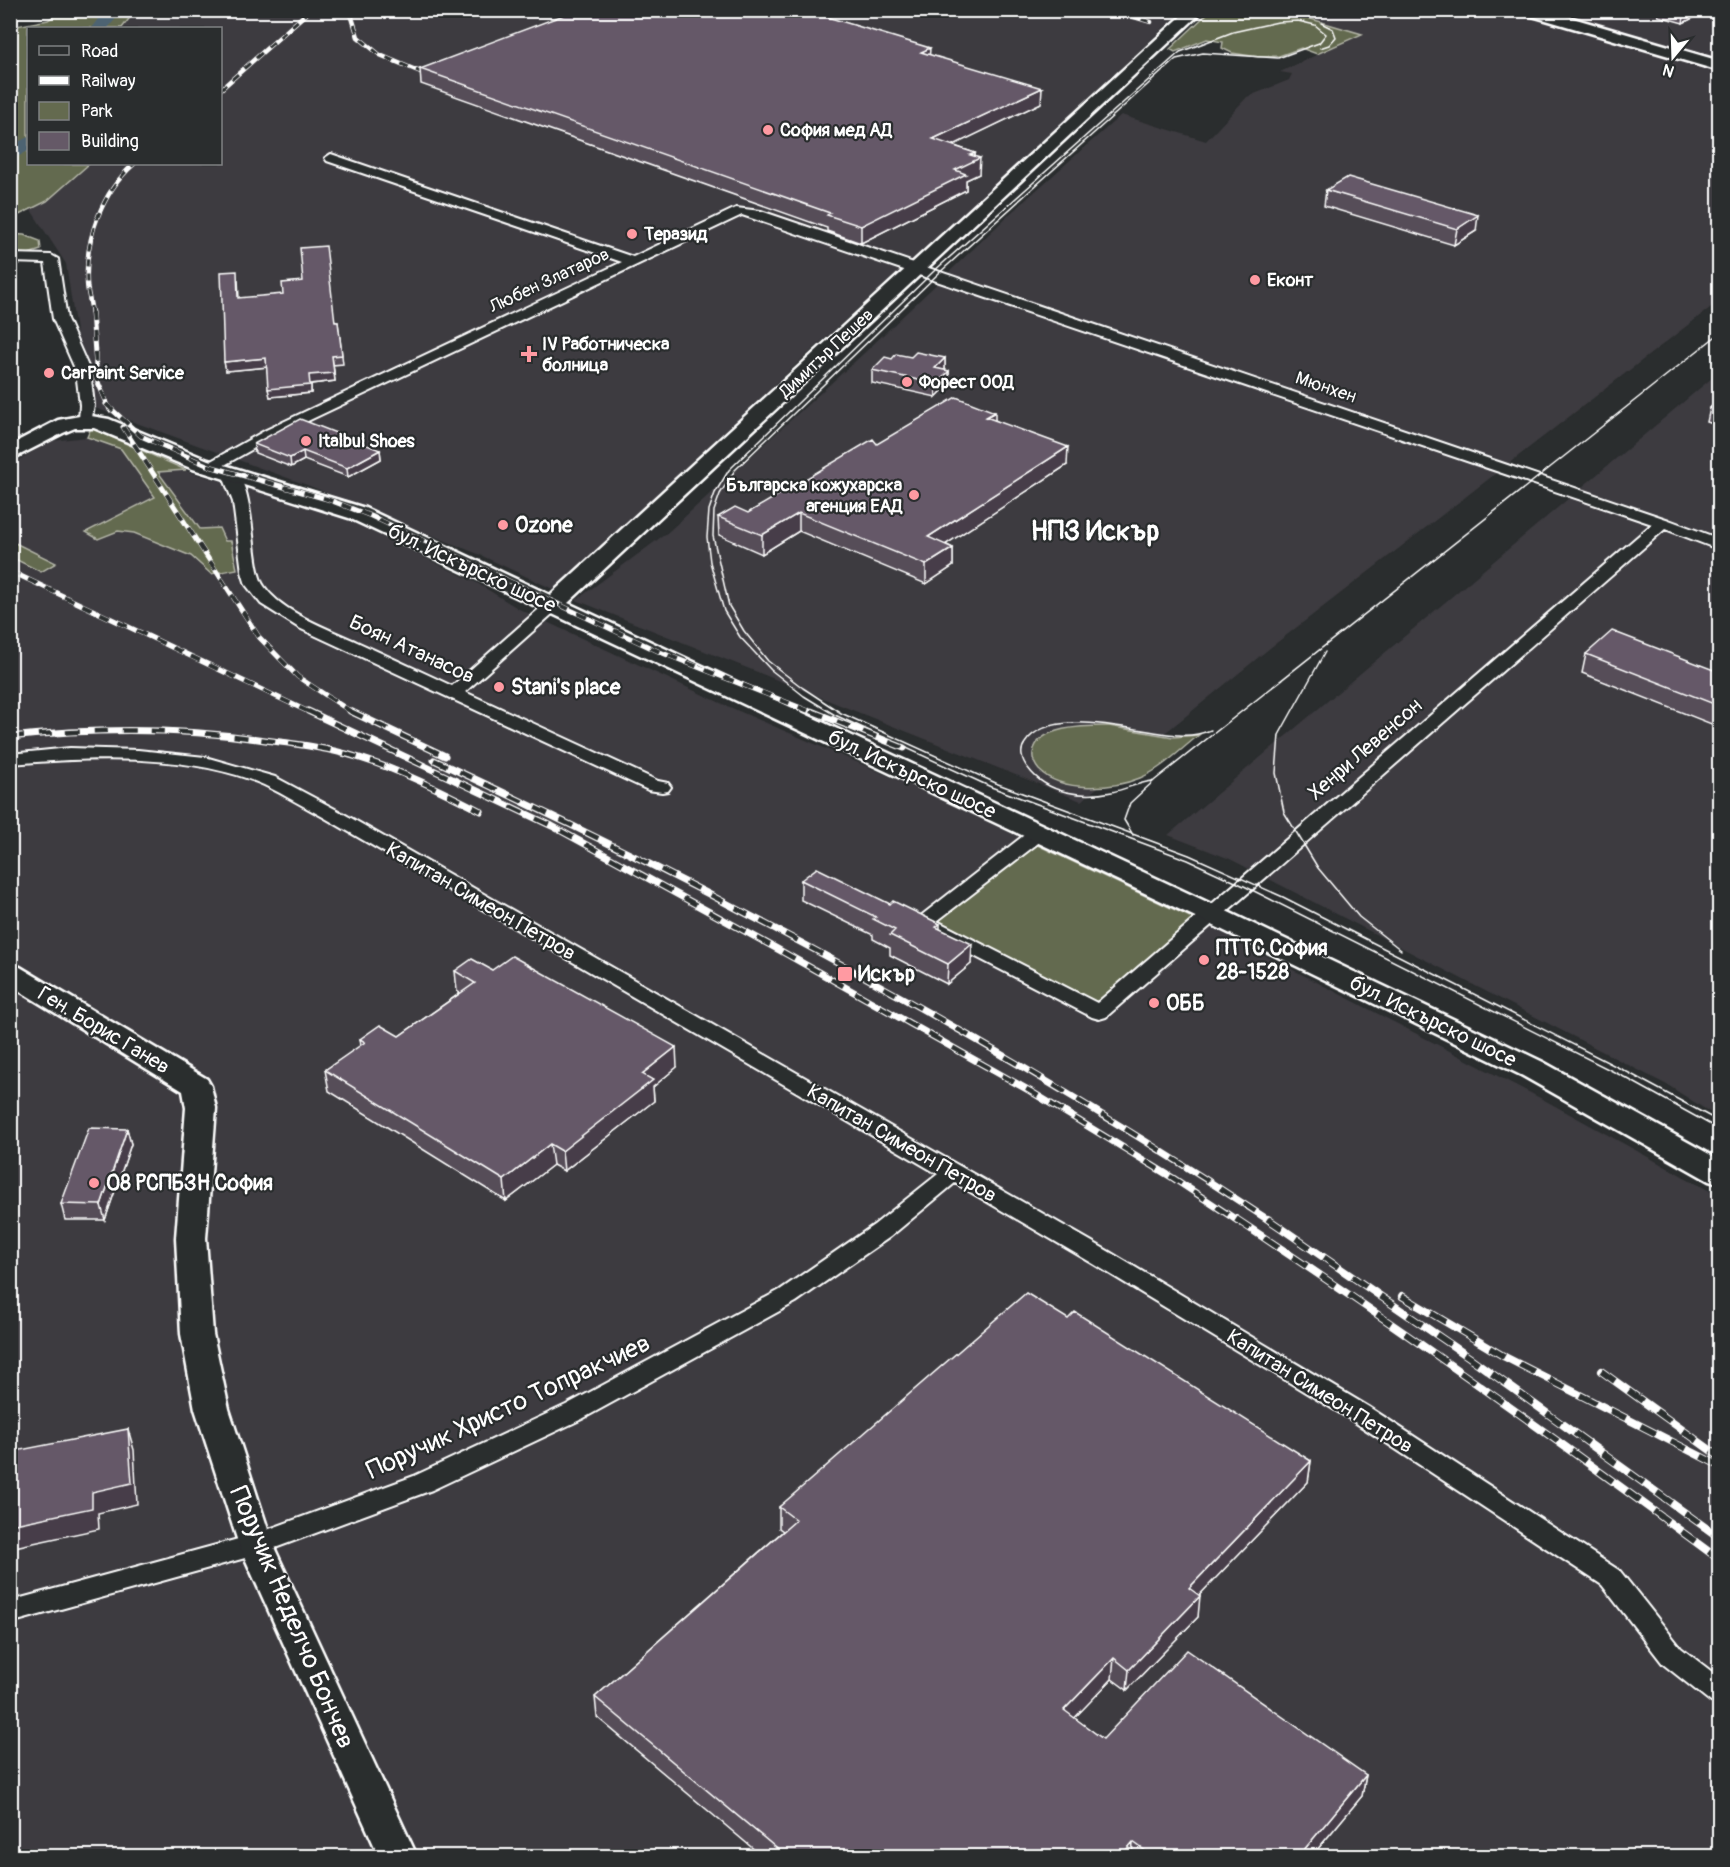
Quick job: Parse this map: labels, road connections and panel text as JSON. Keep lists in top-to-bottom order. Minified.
{"streets":{"main road":["Димитър Пешев","бул. Искърско шосе","Ген. Борис Ганев","Поручик Неделчо Бончев"],"street":["Любен Златаров","Мюнхен","Боян Атанасов","Хенри Левенсон","Капитан Симеон Петров","Поручик Христо Топракчиев"]},"crossings":[["Любен Златаров","Димитър Пешев"],["Любен Златаров","Мюнхен"],["Любен Златаров","бул. Искърско шосе"],["Димитър Пешев","Мюнхен"],["Димитър Пешев","бул. Искърско шосе"],["Димитър Пешев","Боян Атанасов"],["Мюнхен","Хенри Левенсон"],["бул. Искърско шосе","Боян Атанасов"],["бул. Искърско шосе","Хенри Левенсон"],["Капитан Симеон Петров","Поручик Христо Топракчиев"],["Ген. Борис Ганев","Поручик Неделчо Бончев"],["Поручик Христо Топракчиев","Поручик Неделчо Бончев"]],"districts":["НПЗ Искър"],"places":{"other":["София мед АД","Теразид","Еконт","CarPaint Service","Форест ООД","Italbul Shoes","Българска кожухарска агенция ЕАД","Ozone","Stani's place","ПТТС София 28-1528","ОББ","08 РСПБЗН София"],"health":["IV Работническа болница"],"transit":["Искър"]},"legend":["Road","Railway","Park","Building"],"north":"bottom"}
